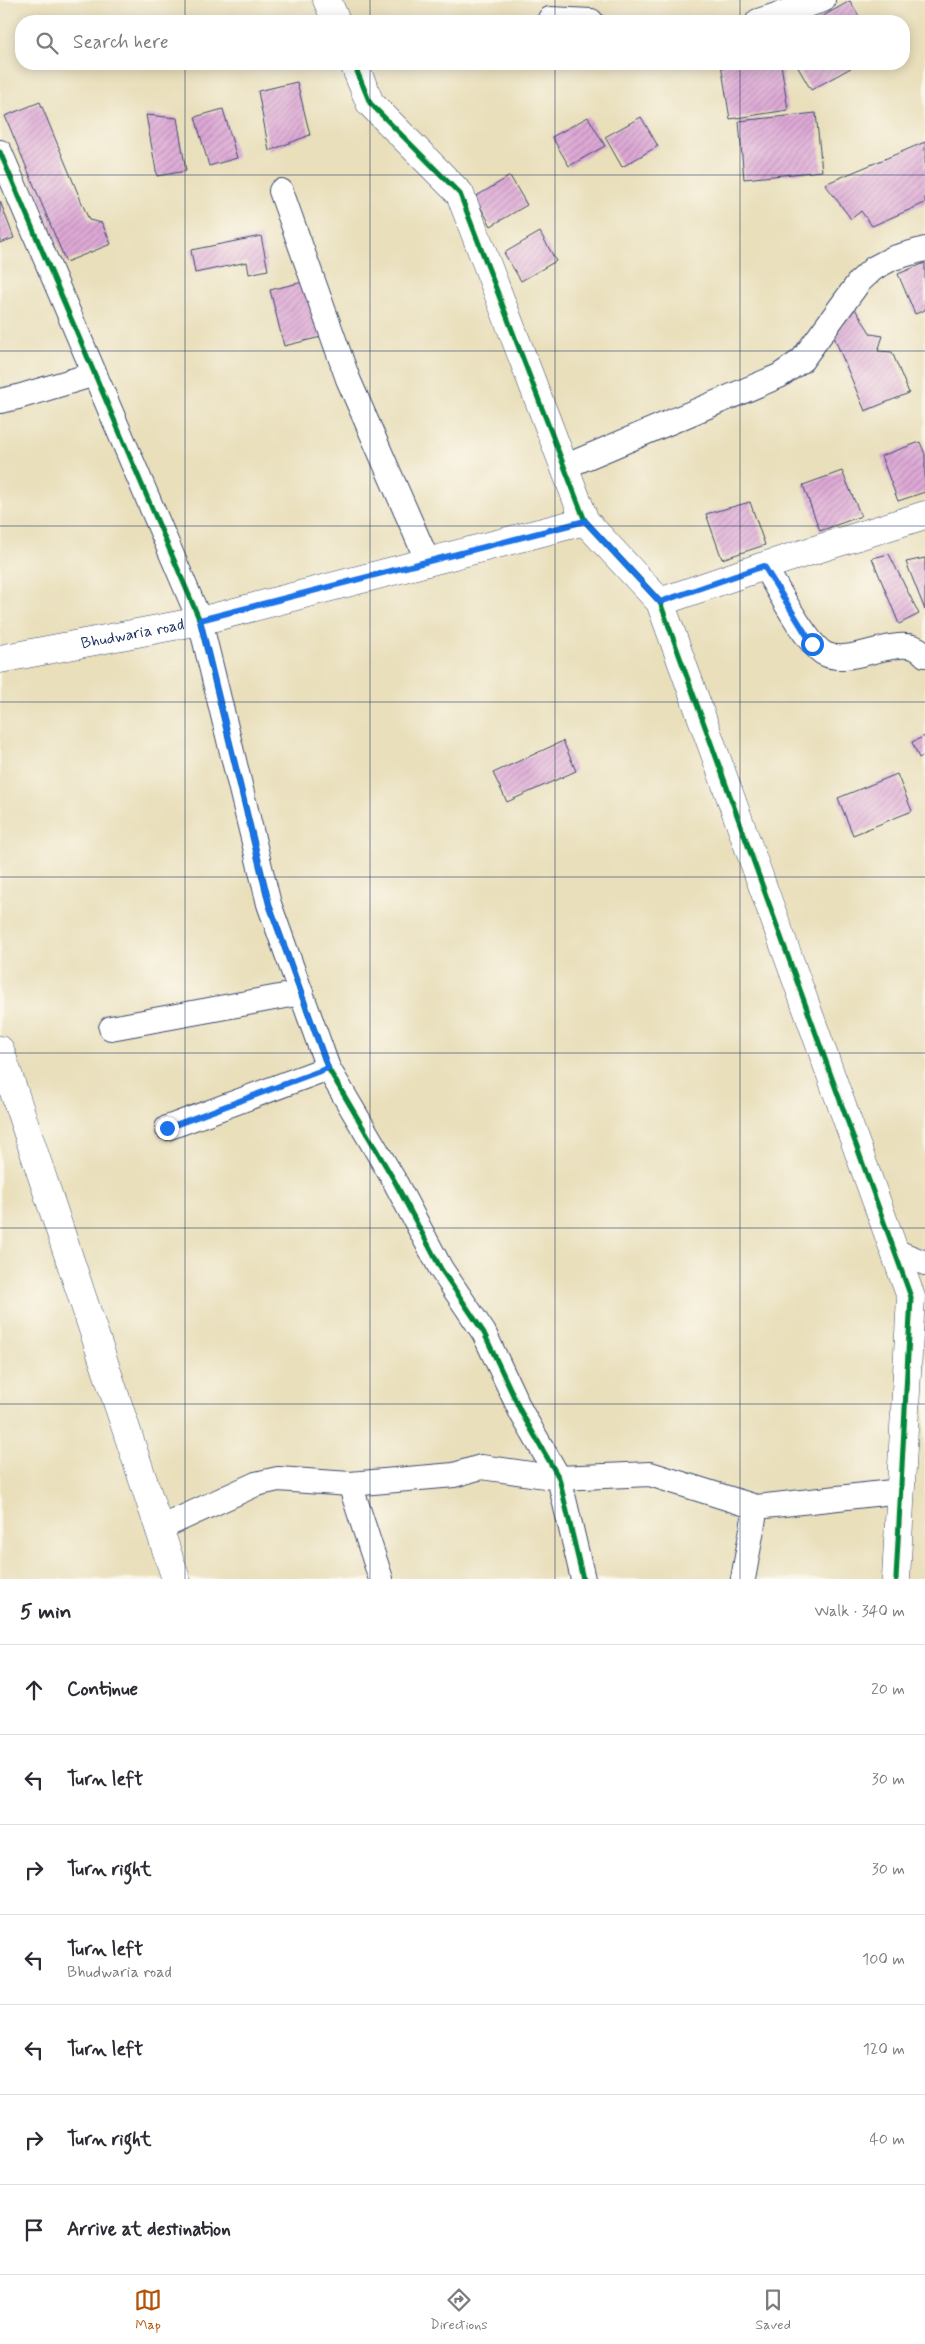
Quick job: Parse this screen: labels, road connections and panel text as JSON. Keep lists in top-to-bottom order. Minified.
{"streets":{"street":["Bhudwaria road"]},"page":{"search":"Search here","heading":["5 min","Walk · 340 m"],"list":[["Continue","20 m"],["Turn left","30 m"],["Turn right","30 m"],["Turn left","Bhudwaria road","100 m"],["Turn left","120 m"],["Turn right","40 m"],"Arrive at destination"],"nav":["Map","Directions","Saved"]}}
